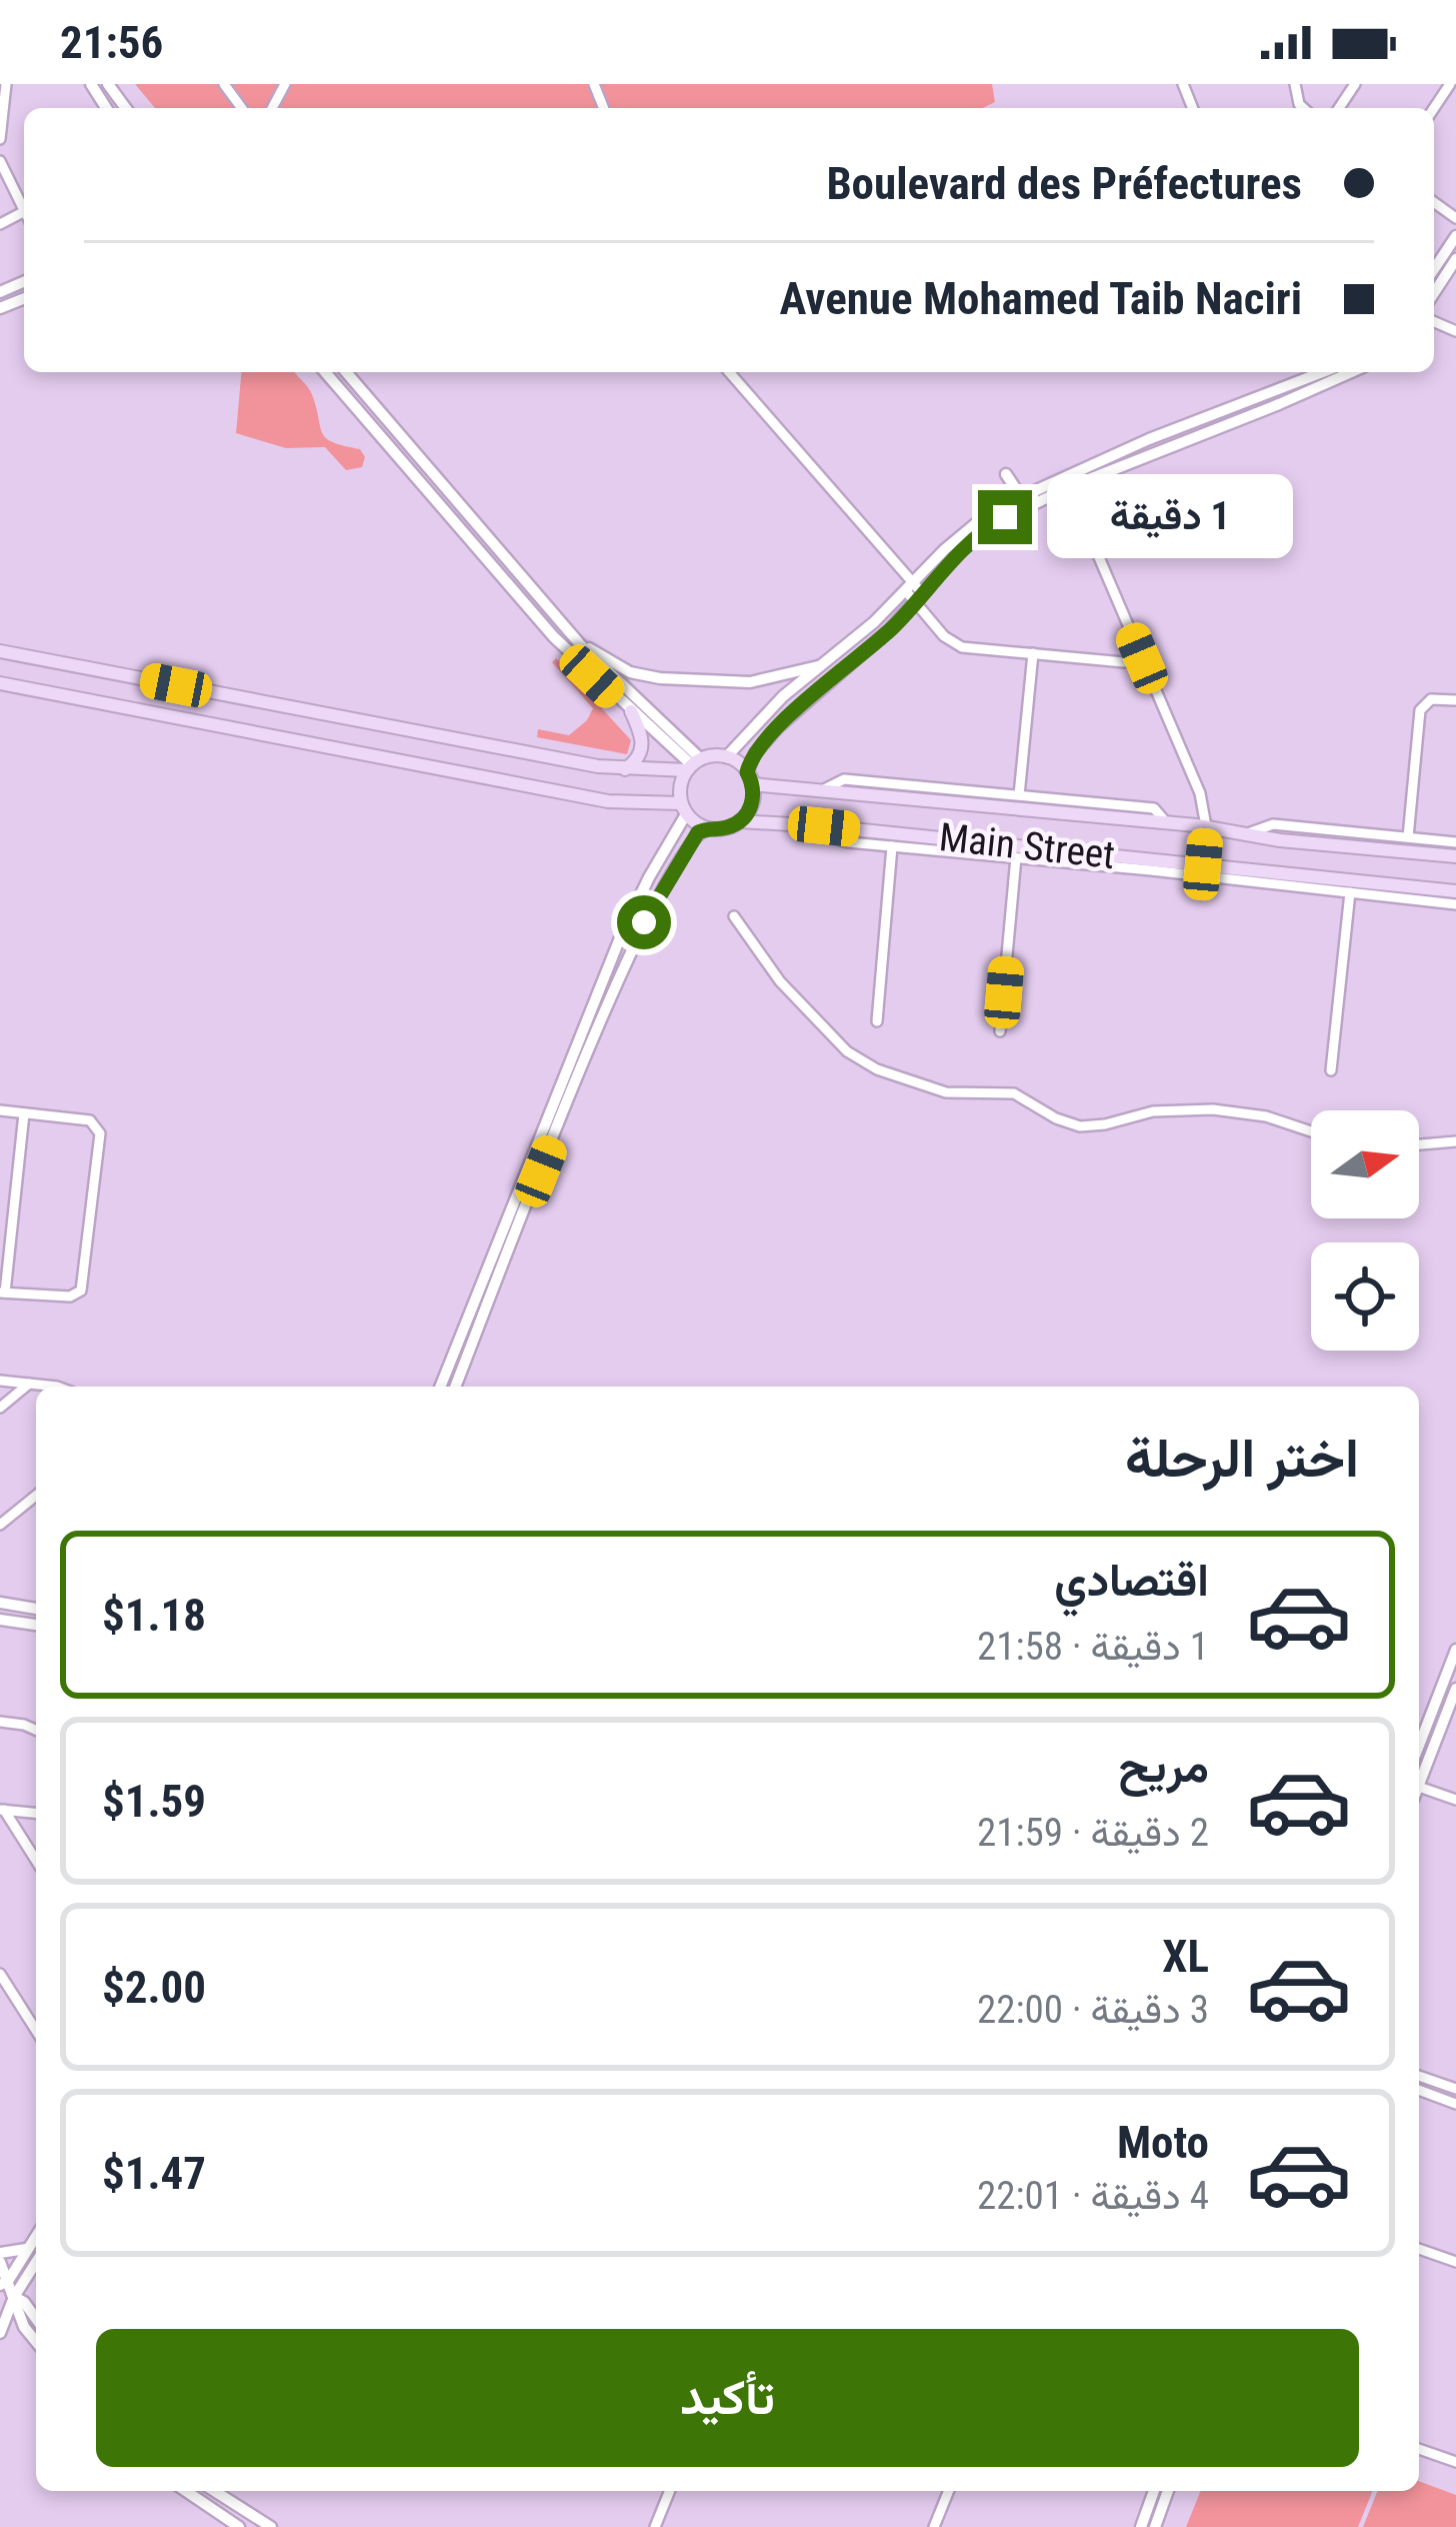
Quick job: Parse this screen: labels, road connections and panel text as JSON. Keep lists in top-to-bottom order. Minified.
{"streets":{"main road":["Main Street"]},"north":"right","page":{"status":"21:56","banner":["Boulevard des Préfectures","Avenue Mohamed Taib Naciri"],"bubble":"1 دقيقة","heading":"اختر الرحلة","list":[{"name":"اقتصادي","note":"1 دقيقة · 21:58","value":"$1.18"},{"name":"مريح","note":"2 دقيقة · 21:59","value":"$1.59"},{"name":"XL","note":"3 دقيقة · 22:00","value":"$2.00"},{"name":"Moto","note":"4 دقيقة · 22:01","value":"$1.47"}],"buttons":"تأكيد"}}
